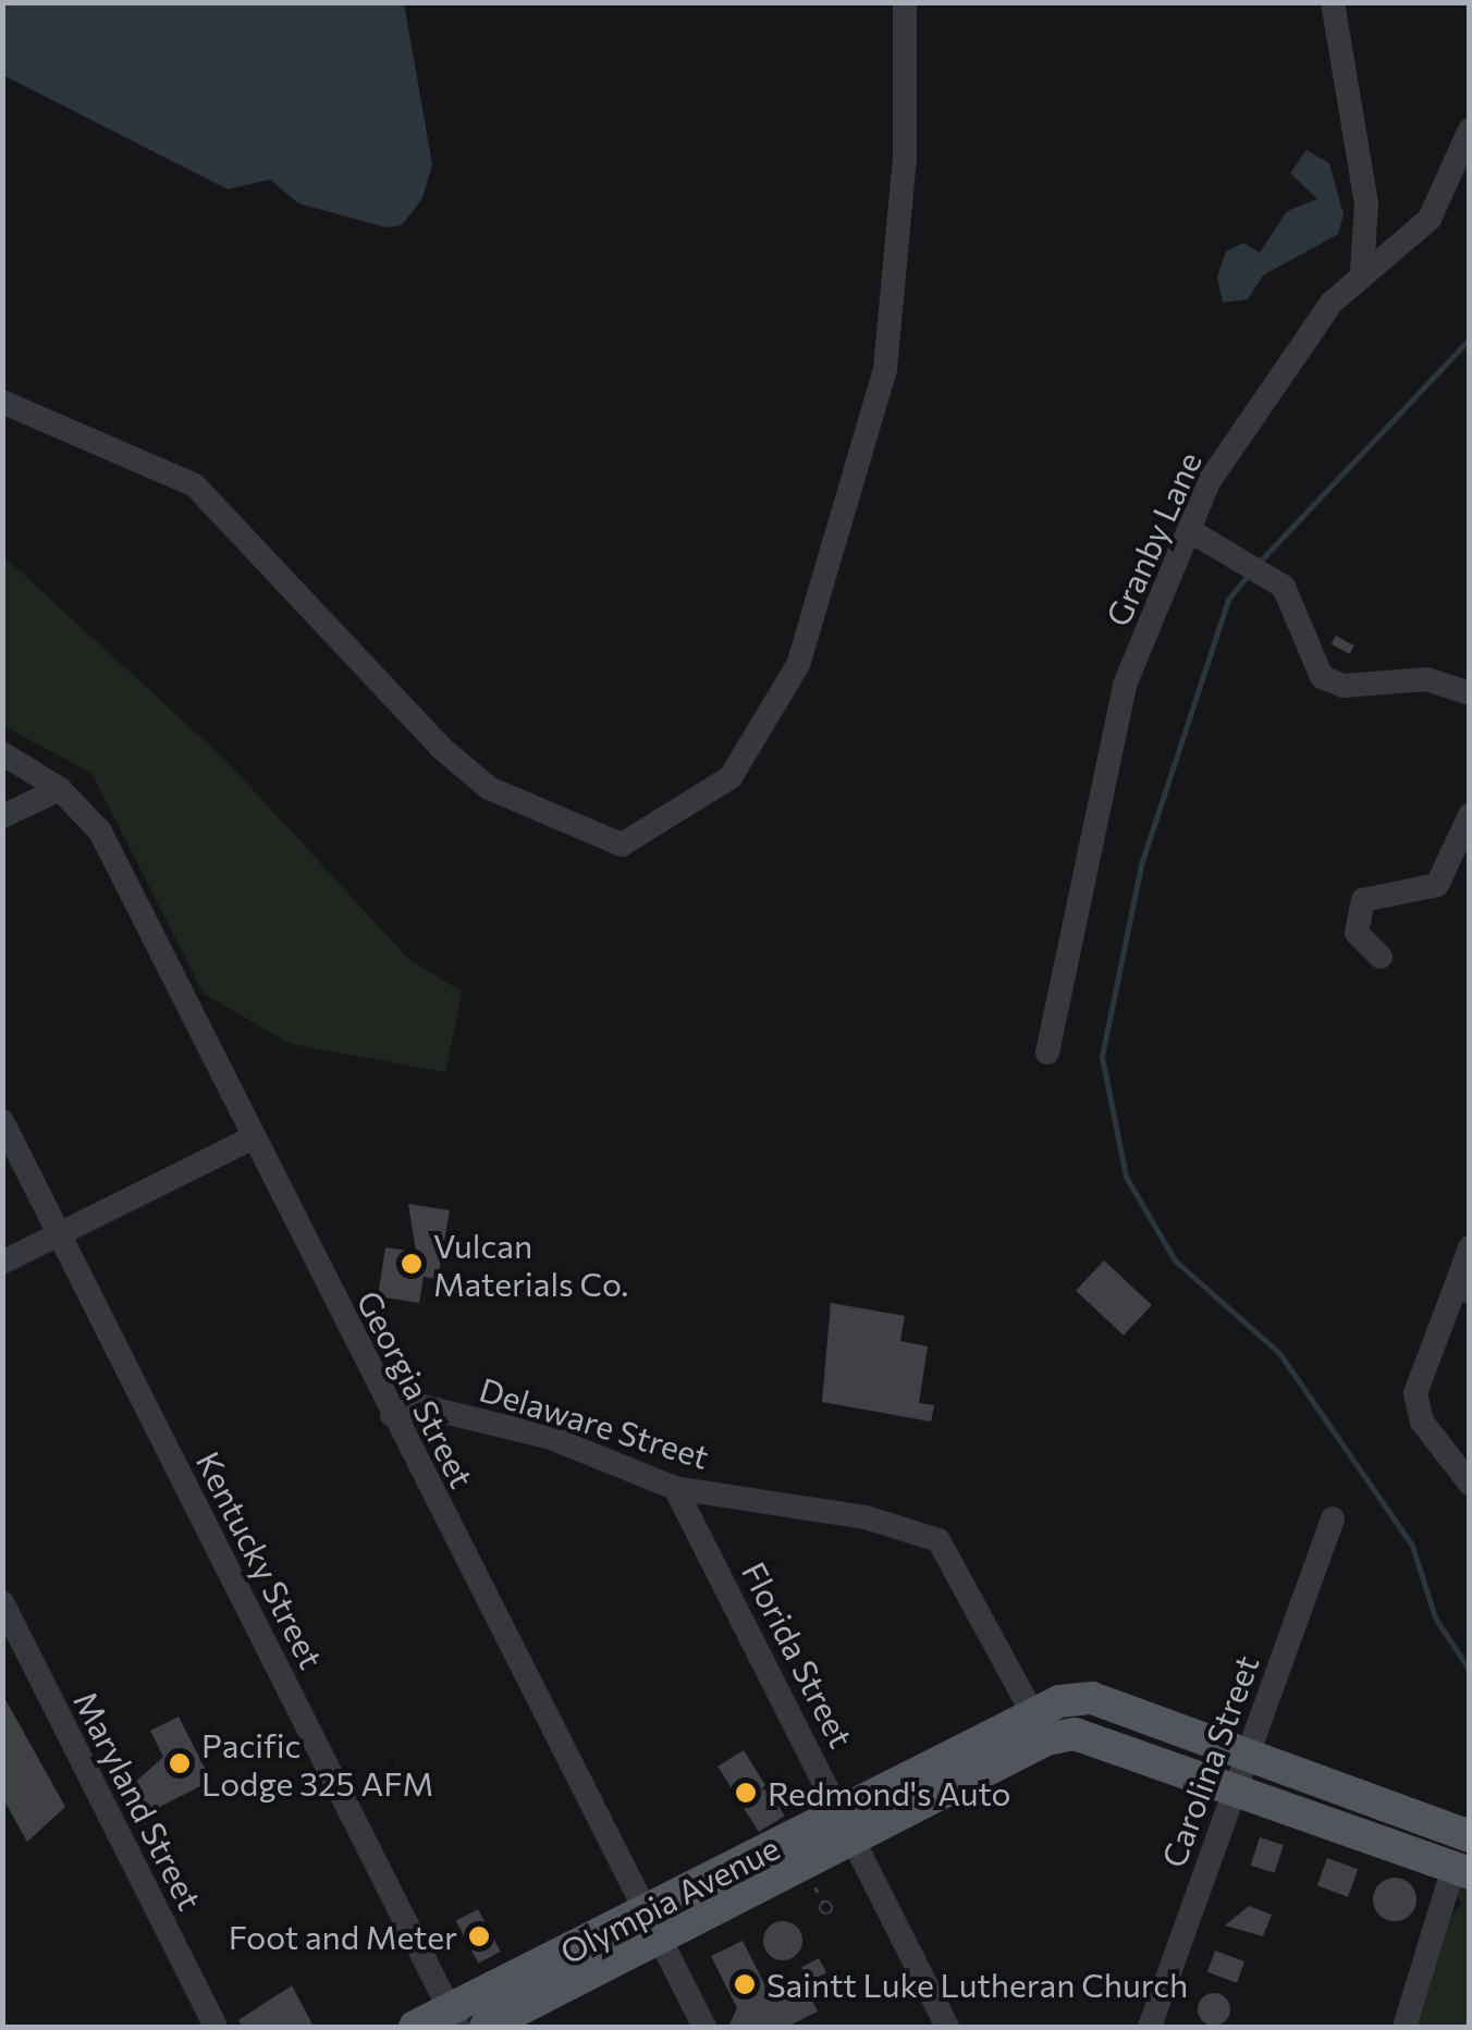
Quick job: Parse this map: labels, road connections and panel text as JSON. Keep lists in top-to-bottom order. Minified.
{"streets":{"main road":["Olympia Avenue"],"street":["Granby Lane","Georgia Street","Delaware Street","Kentucky Street","Florida Street","Carolina Street","Maryland Street"]},"crossings":[["Georgia Street","Delaware Street"],["Georgia Street","Olympia Avenue"],["Delaware Street","Florida Street"],["Delaware Street","Olympia Avenue"],["Kentucky Street","Olympia Avenue"],["Florida Street","Olympia Avenue"],["Carolina Street","Olympia Avenue"]],"places":["Vulcan Materials Co.","Pacific Lodge 325 AFM","Redmond's Auto","Foot and Meter","Saintt Luke Lutheran Church"]}
